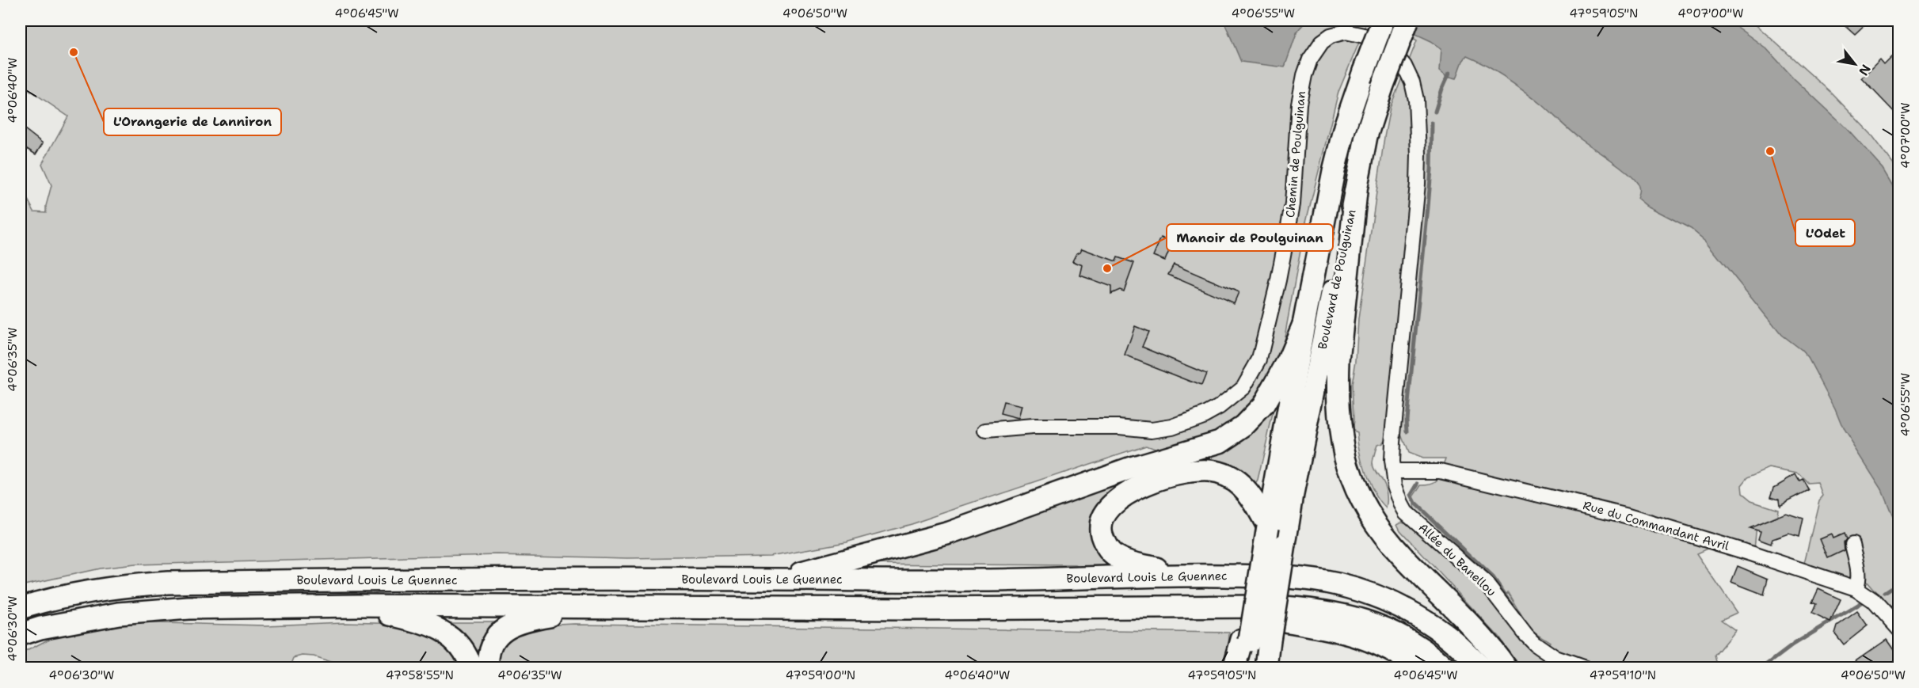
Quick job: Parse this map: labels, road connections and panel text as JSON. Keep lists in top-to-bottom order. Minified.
{"streets":{"main road":["Boulevard de Poulguinan","Boulevard Louis Le Guennec"],"street":["Chemin de Poulguinan","Rue du Commandant Avril","Allée du Banellou"]},"crossings":[["Chemin de Poulguinan","Rue du Commandant Avril"],["Chemin de Poulguinan","Allée du Banellou"],["Rue du Commandant Avril","Allée du Banellou"]],"places":["L'Orangerie de Lanniron","L'Odet","Manoir de Poulguinan"],"north":"bottom right","coordinates":["4°06'45\"W","4°06'50\"W","4°06'55\"W","47°59'05\"N","4°07'00\"W","4°06'40\"W","4°06'35\"W","4°06'30\"W","47°58'55\"N","47°59'00\"N","47°59'10\"N"]}
